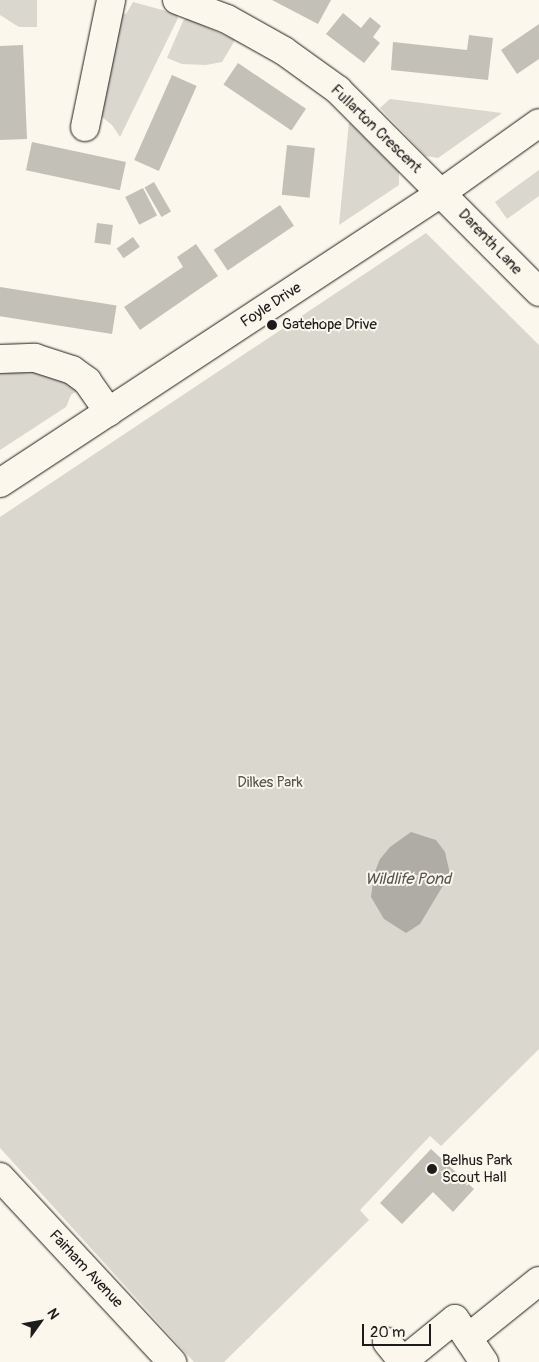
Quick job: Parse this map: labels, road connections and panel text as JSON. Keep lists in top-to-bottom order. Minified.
{"streets":{"street":["Fullarton Crescent","Darenth Lane","Foyle Drive","Fairham Avenue"]},"crossings":[["Fullarton Crescent","Darenth Lane"],["Fullarton Crescent","Foyle Drive"],["Darenth Lane","Foyle Drive"]],"water":["Wildlife Pond"],"parks":["Dilkes Park"],"places":["Gatehope Drive","Belhus Park Scout Hall"],"scale_bar":"20 m","north":"top right"}
